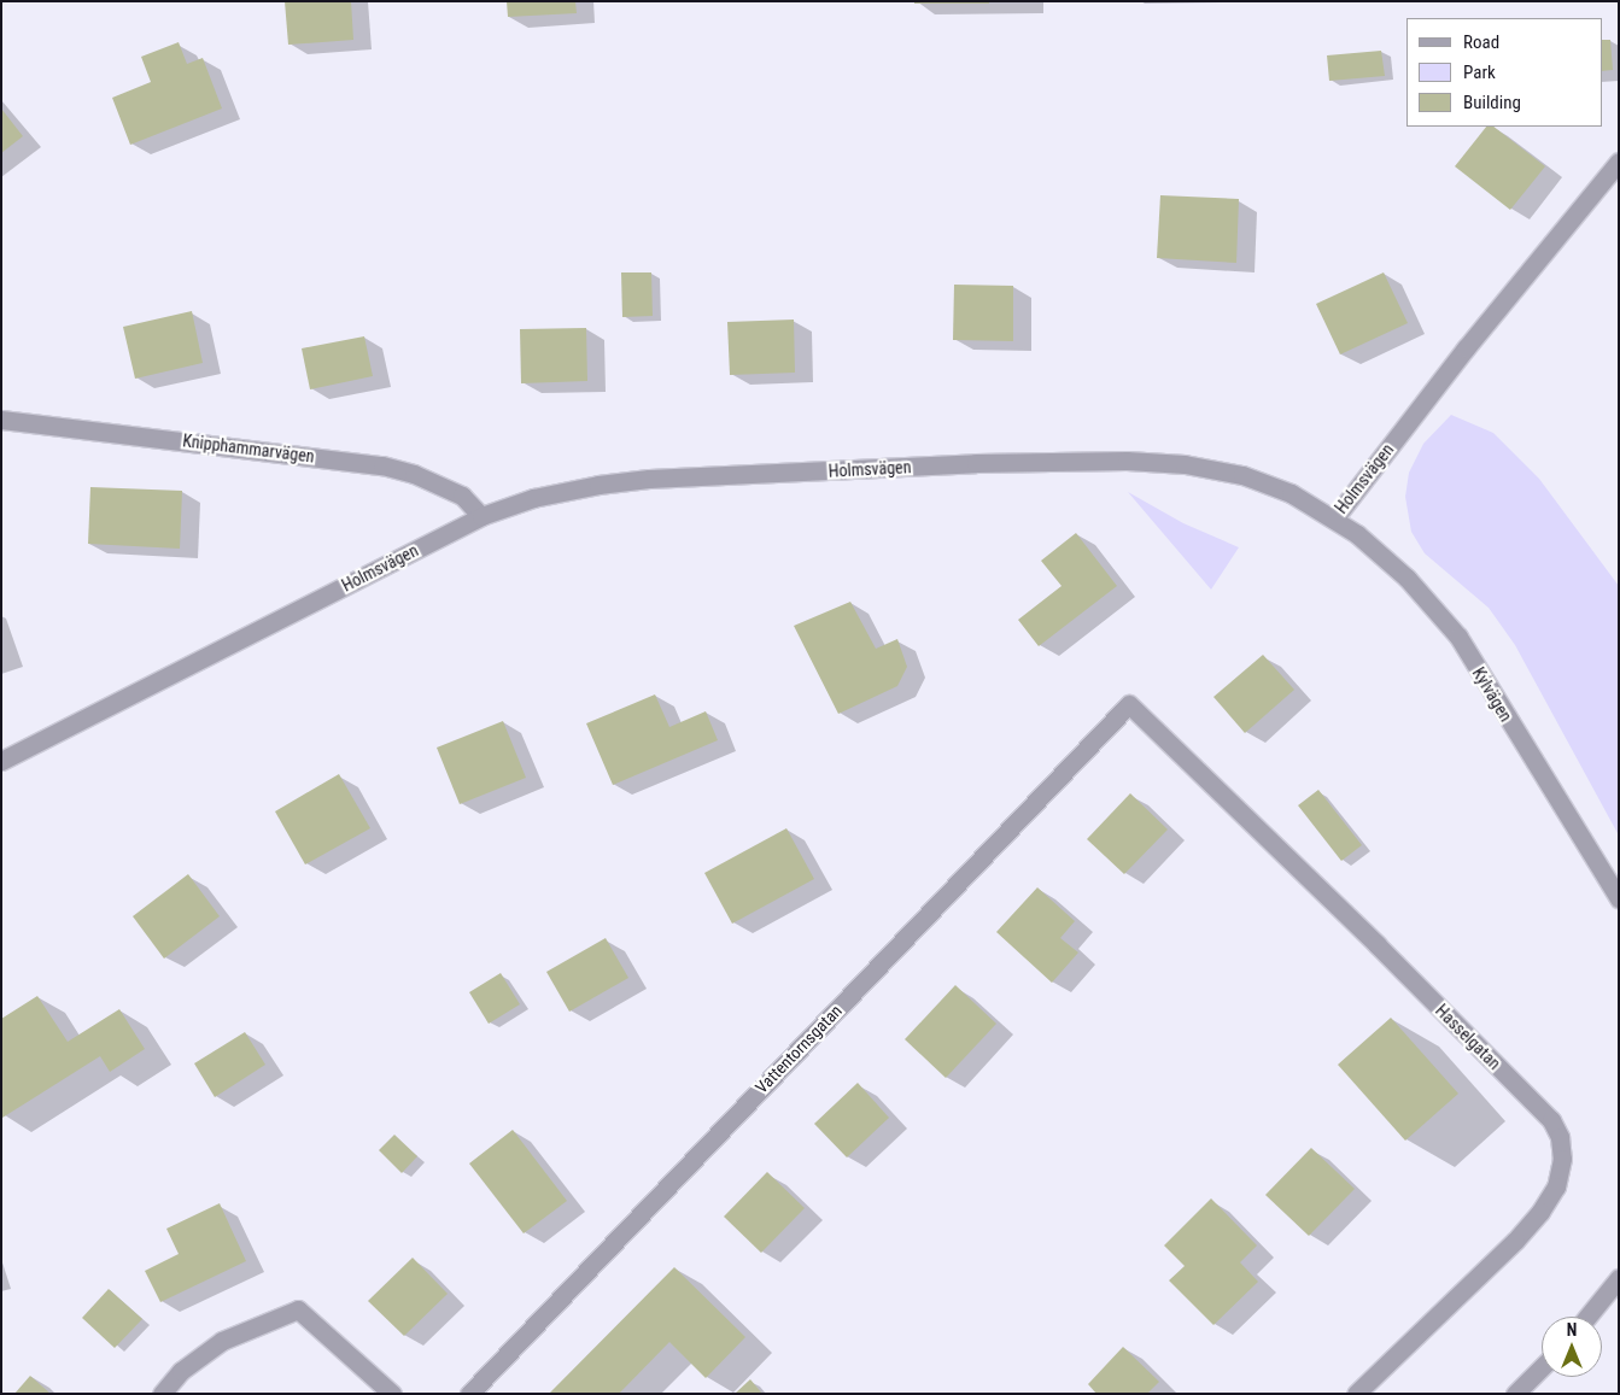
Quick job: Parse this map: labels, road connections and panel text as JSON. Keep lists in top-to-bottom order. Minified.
{"streets":{"street":["Knipphammarvägen","Holmsvägen","Kylvägen","Hasselgatan","Vattentornsgatan"]},"crossings":[["Knipphammarvägen","Holmsvägen"],["Holmsvägen","Kylvägen"],["Hasselgatan","Vattentornsgatan"]],"legend":["Road","Park","Building"],"north":"top"}
